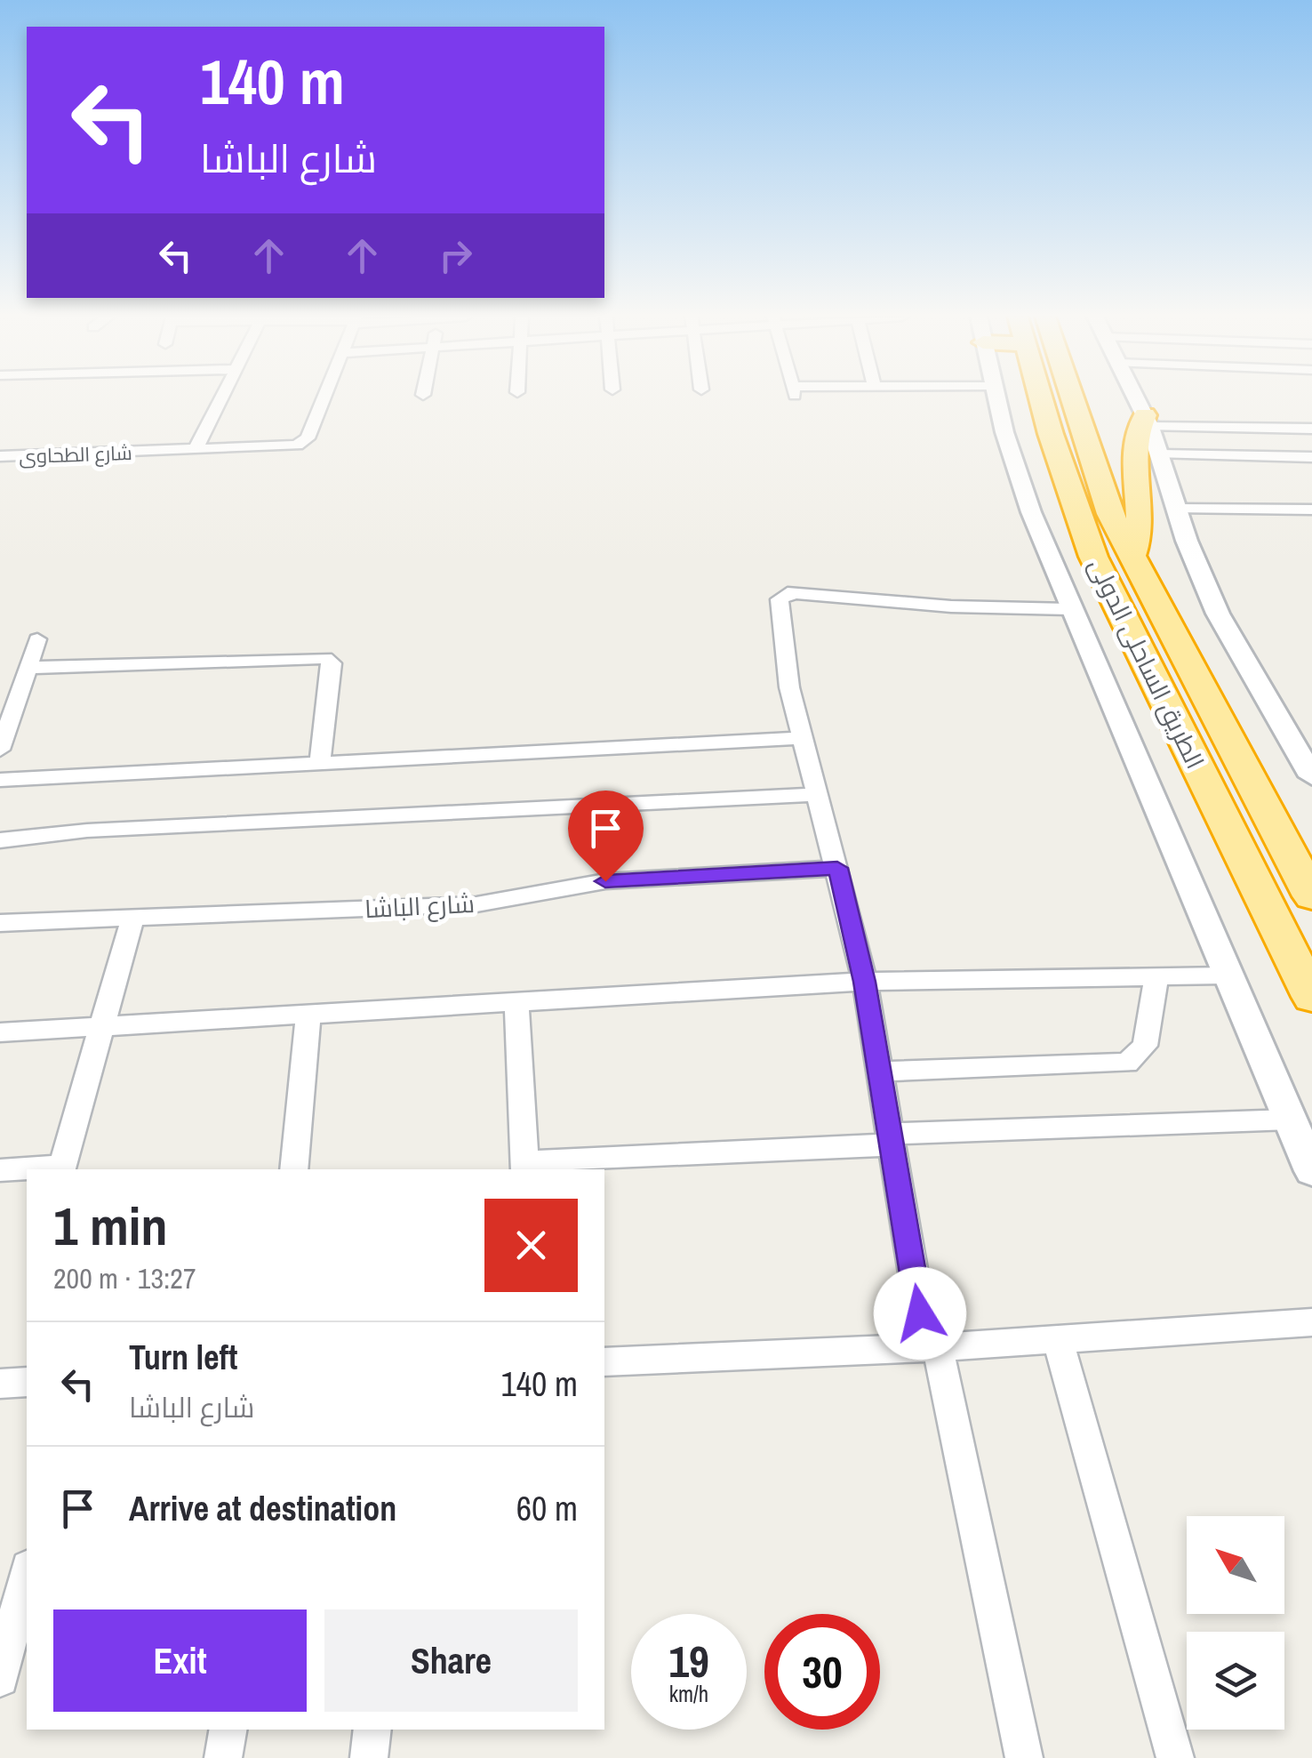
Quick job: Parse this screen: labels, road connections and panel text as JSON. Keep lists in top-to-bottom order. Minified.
{"streets":{"highway":["الطريق الساحلى الدولى"],"street":["شارع الطحاوى","شارع الباشا"]},"north":"top left","page":{"turn":["140 m","شارع الباشا"],"heading":["1 min","200 m · 13:27"],"list":[{"name":"Turn left","note":"شارع الباشا","value":"140 m"},{"name":"Arrive at destination","value":"60 m"}],"buttons":["Exit","Share"],"speed":"19 km/h","limit":"30"}}
